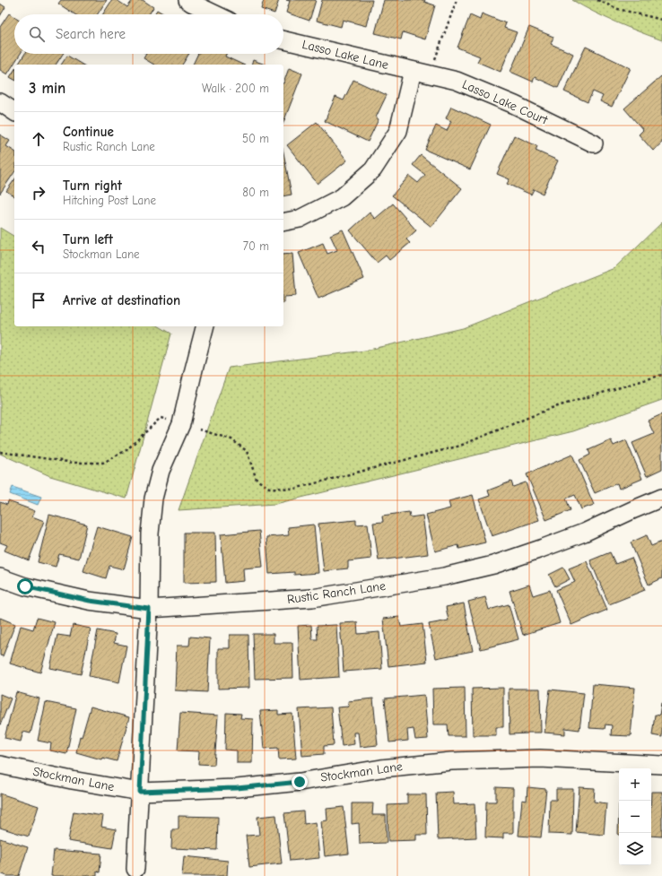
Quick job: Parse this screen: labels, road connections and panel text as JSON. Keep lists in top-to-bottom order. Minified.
{"streets":{"street":["Lasso Lake Lane","Lasso Lake Court","Rustic Ranch Lane","Stockman Lane"]},"crossings":[["Lasso Lake Lane","Lasso Lake Court"]],"page":{"search":"Search here","heading":["3 min","Walk · 200 m"],"list":[["Continue","Rustic Ranch Lane","50 m"],["Turn right","Hitching Post Lane","80 m"],["Turn left","Stockman Lane","70 m"],"Arrive at destination"],"map_buttons":["+","−"]}}
